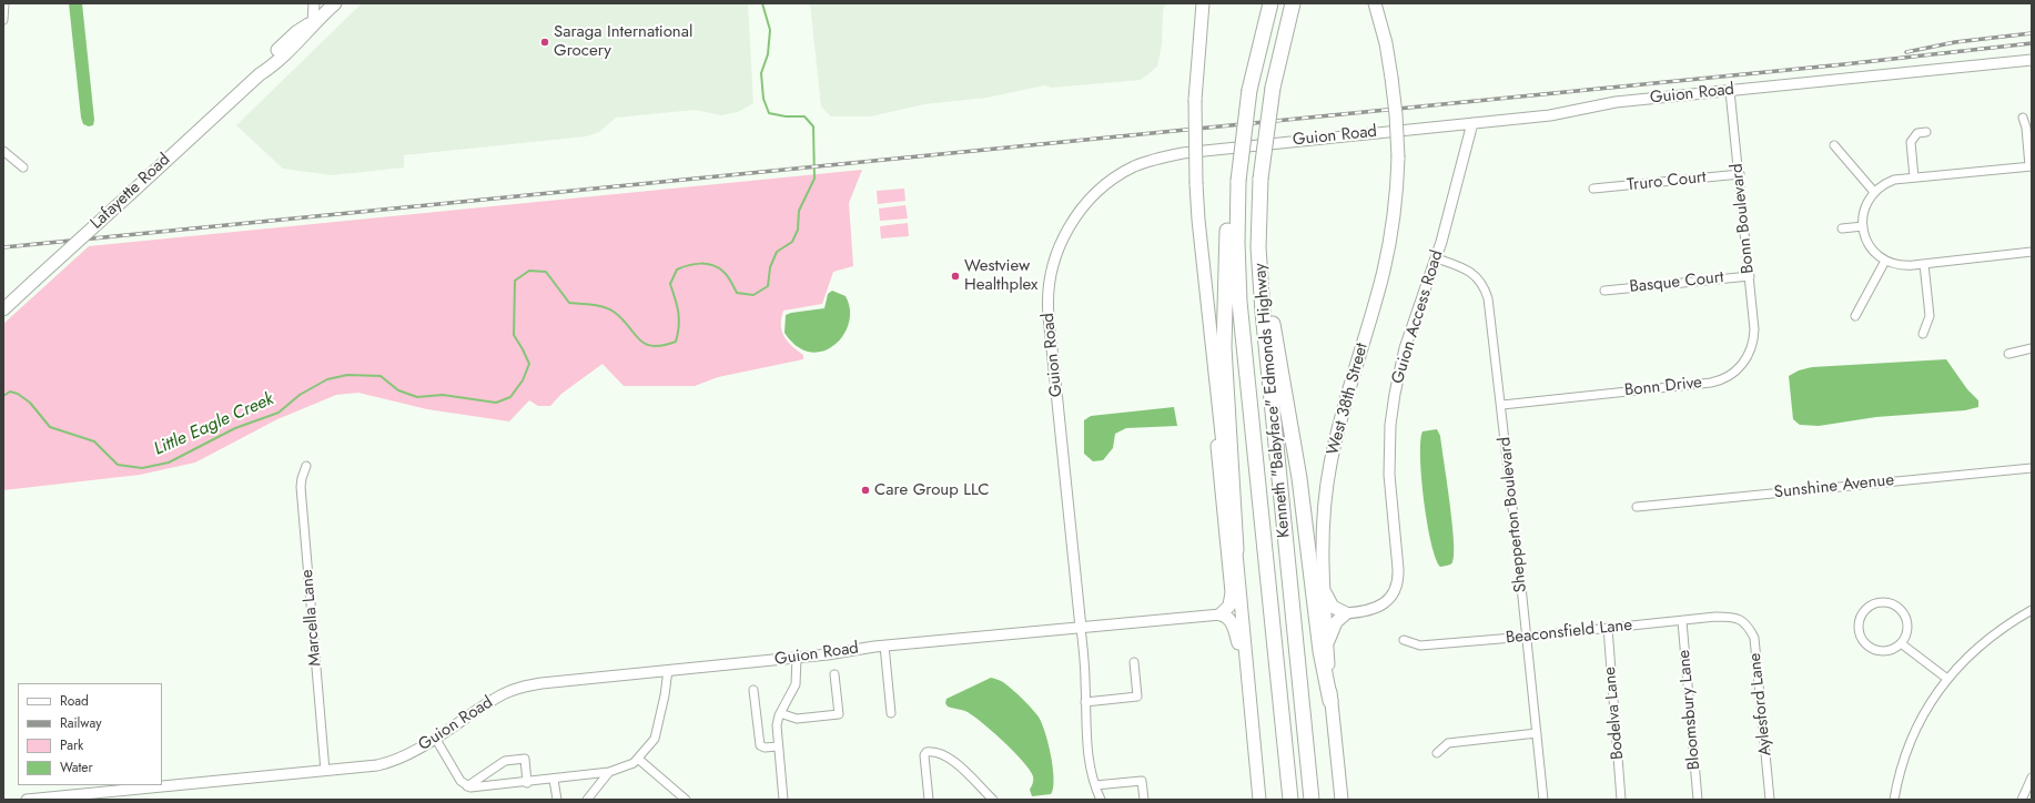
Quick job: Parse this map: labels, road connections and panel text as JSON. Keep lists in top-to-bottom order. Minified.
{"streets":{"highway":["Kenneth \"Babyface\" Edmonds Highway"],"main road":["Lafayette Road","West 38th Street"],"street":["Guion Road","Truro Court","Bonn Boulevard","Basque Court","Guion Access Road","Bonn Drive","Sunshine Avenue","Shepperton Boulevard","Marcella Lane","Beaconsfield Lane","Aylesford Lane","Bloomsbury Lane","Bodelva Lane"]},"crossings":[["Guion Road","Bonn Boulevard"],["Guion Road","Guion Access Road"],["Guion Road","Marcella Lane"],["Truro Court","Bonn Boulevard"],["Bonn Boulevard","Basque Court"],["Bonn Boulevard","Bonn Drive"],["Guion Access Road","Shepperton Boulevard"],["Bonn Drive","Shepperton Boulevard"],["Shepperton Boulevard","Beaconsfield Lane"],["Beaconsfield Lane","Aylesford Lane"],["Beaconsfield Lane","Bloomsbury Lane"],["Beaconsfield Lane","Bodelva Lane"]],"water":["Little Eagle Creek"],"places":["Saraga International Grocery","Westview Healthplex","Care Group LLC"],"legend":["Road","Railway","Park","Water"]}
